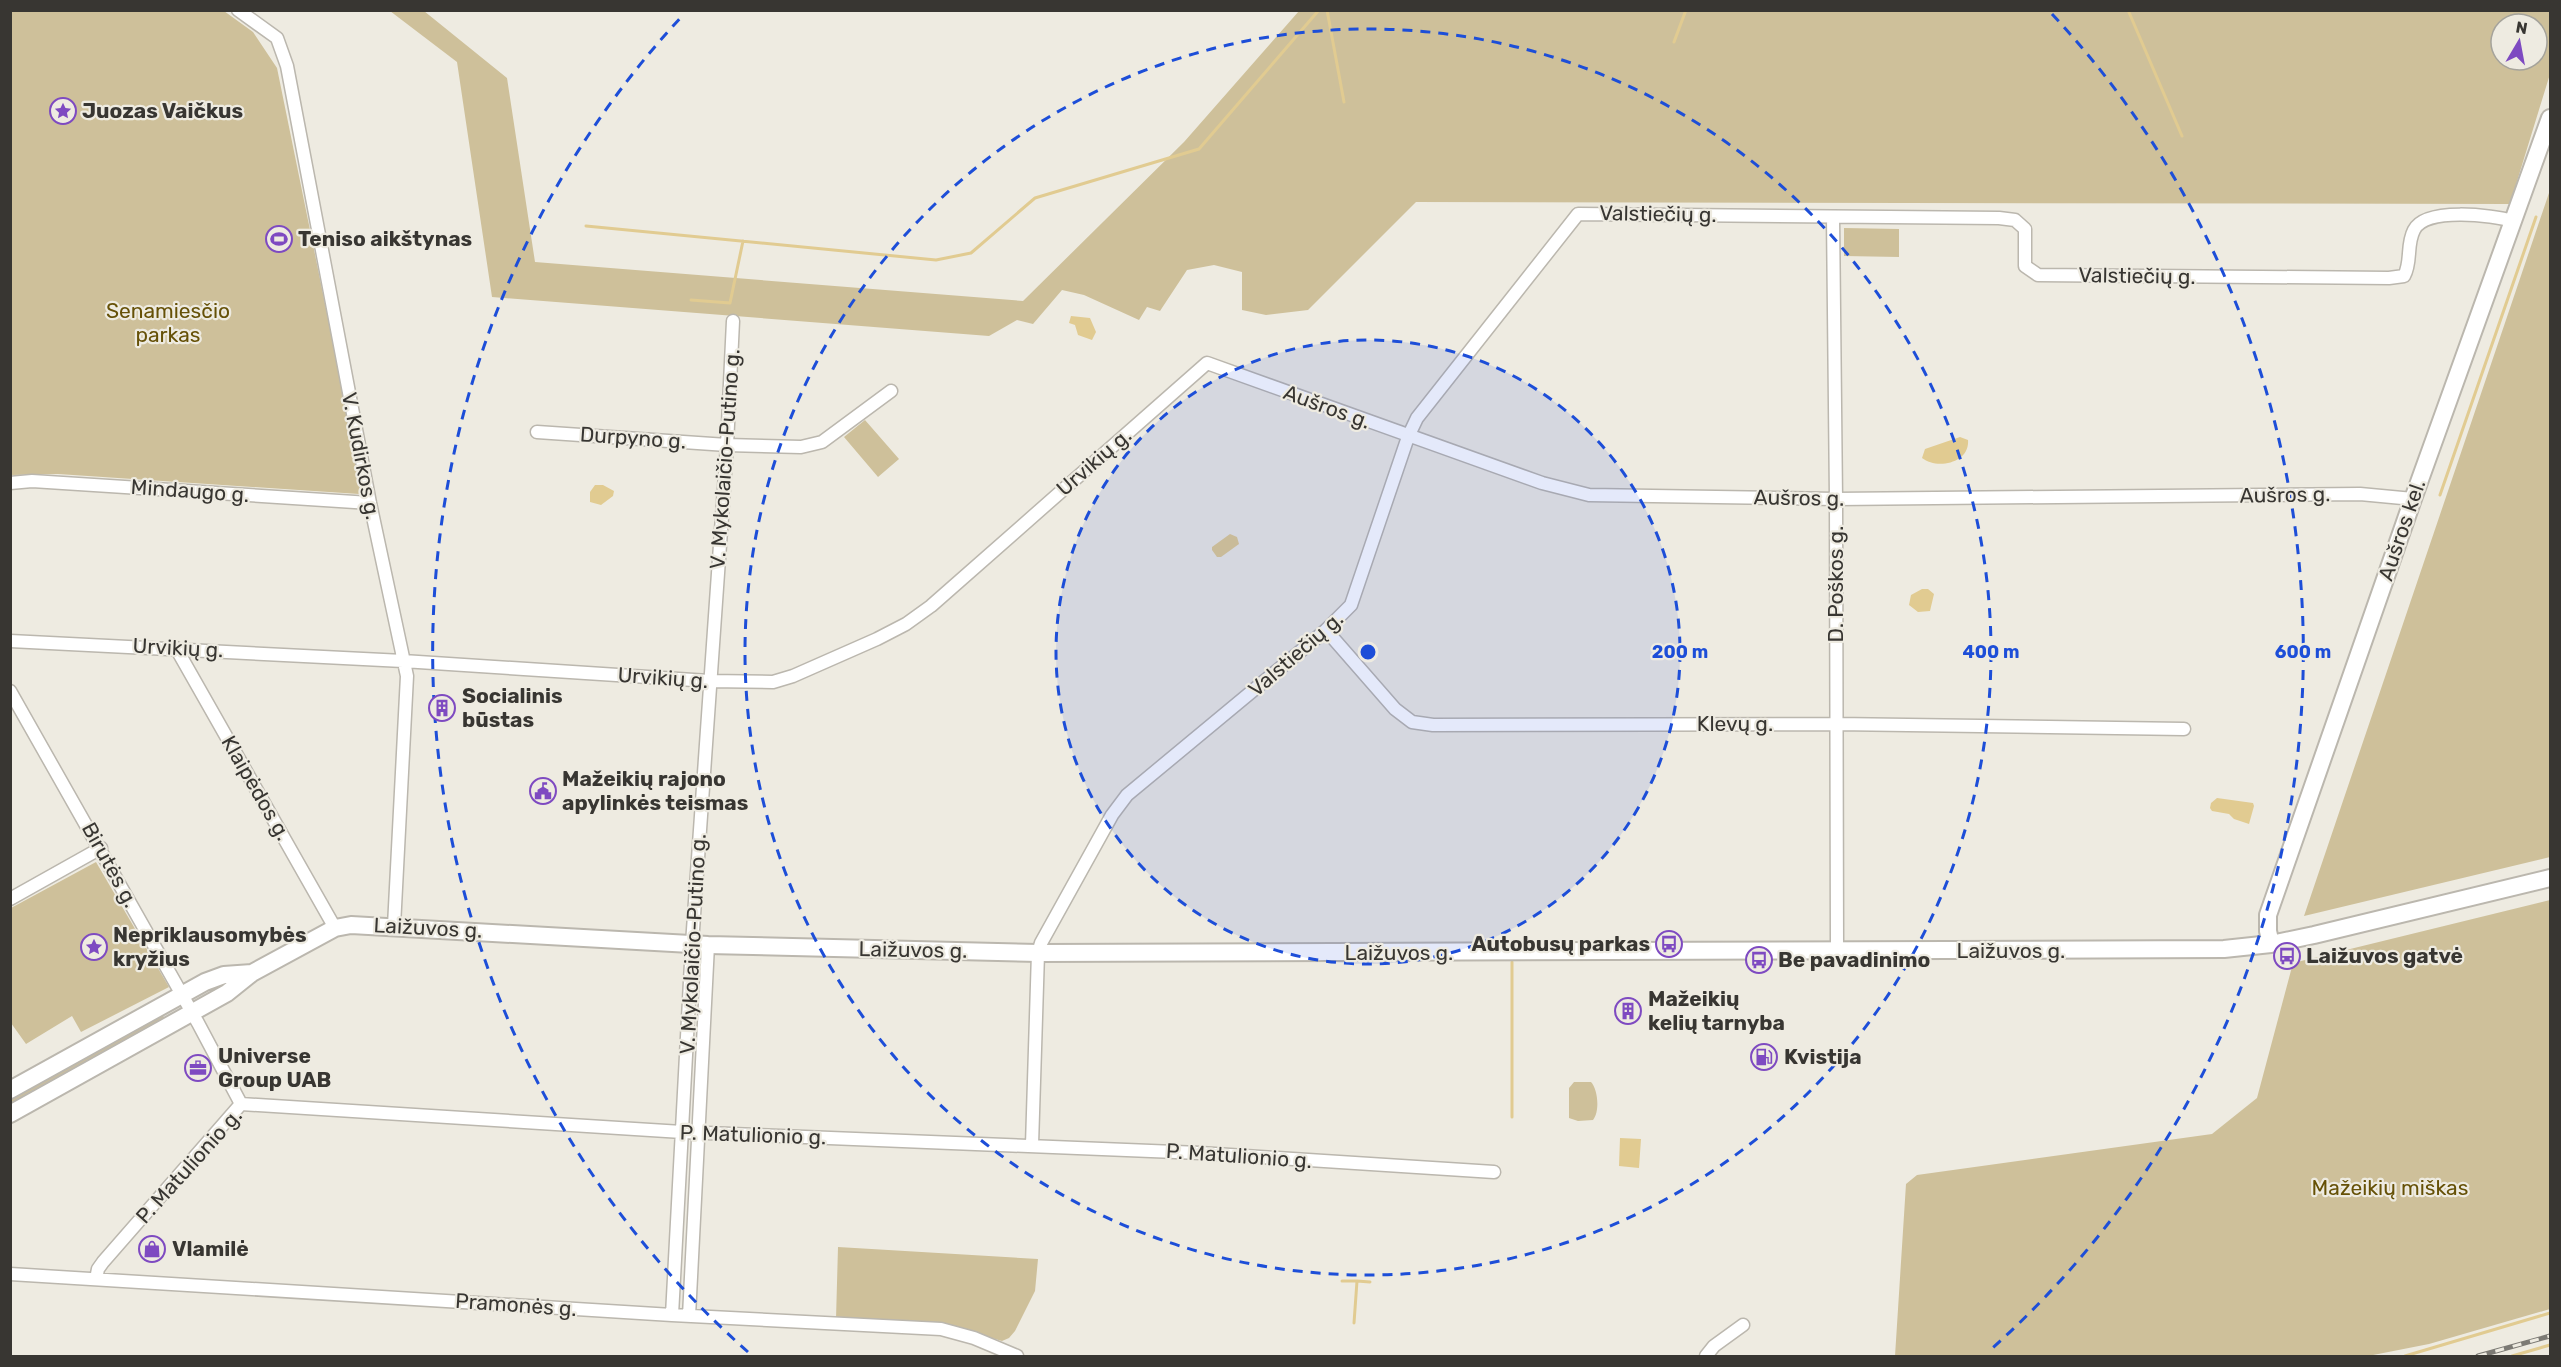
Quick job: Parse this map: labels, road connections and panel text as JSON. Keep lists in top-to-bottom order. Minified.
{"streets":{"main road":["Aušros kel.","Laižuvos g."],"street":["Valstiečių g.","Aušros g.","Durpyno g.","V. Kudirkos g.","V. Mykolaičio-Putino g.","Urvikių g.","Mindaugo g.","D. Poškos g.","Klevų g.","Klaipėdos g.","Birutės g.","P. Matulionio g.","Pramonės g."]},"crossings":[["Valstiečių g.","Aušros g."],["Valstiečių g.","Aušros kel."],["Valstiečių g.","D. Poškos g."],["Valstiečių g.","Klevų g."],["Valstiečių g.","Laižuvos g."],["Aušros g.","Urvikių g."],["Aušros g.","Aušros kel."],["Aušros g.","D. Poškos g."],["Durpyno g.","V. Mykolaičio-Putino g."],["V. Kudirkos g.","Urvikių g."],["V. Kudirkos g.","Mindaugo g."],["V. Kudirkos g.","Laižuvos g."],["V. Mykolaičio-Putino g.","Urvikių g."],["V. Mykolaičio-Putino g.","Laižuvos g."],["V. Mykolaičio-Putino g.","P. Matulionio g."],["V. Mykolaičio-Putino g.","Pramonės g."],["Urvikių g.","Klaipėdos g."],["Aušros kel.","Laižuvos g."],["D. Poškos g.","Klevų g."],["D. Poškos g.","Laižuvos g."],["Klaipėdos g.","Laižuvos g."],["Birutės g.","P. Matulionio g."],["P. Matulionio g.","Pramonės g."]],"parks":["Senamiesčio parkas","Mažeikių miškas"],"places":{"place":["Juozas Vaičkus","Nepriklausomybės kryžius"],"sports":["Teniso aikštynas"],"building":["Socialinis būstas","Mažeikių kelių tarnyba"],"public building":["Mažeikių rajono apylinkės teismas"],"bus stop":["Autobusų parkas","Laižuvos gatvė","Be pavadinimo"],"fuel station":["Kvistija"],"office":["Universe Group UAB"],"shop":["Vlamilė"]},"north":"top","rings":["200 m","400 m","600 m"]}
